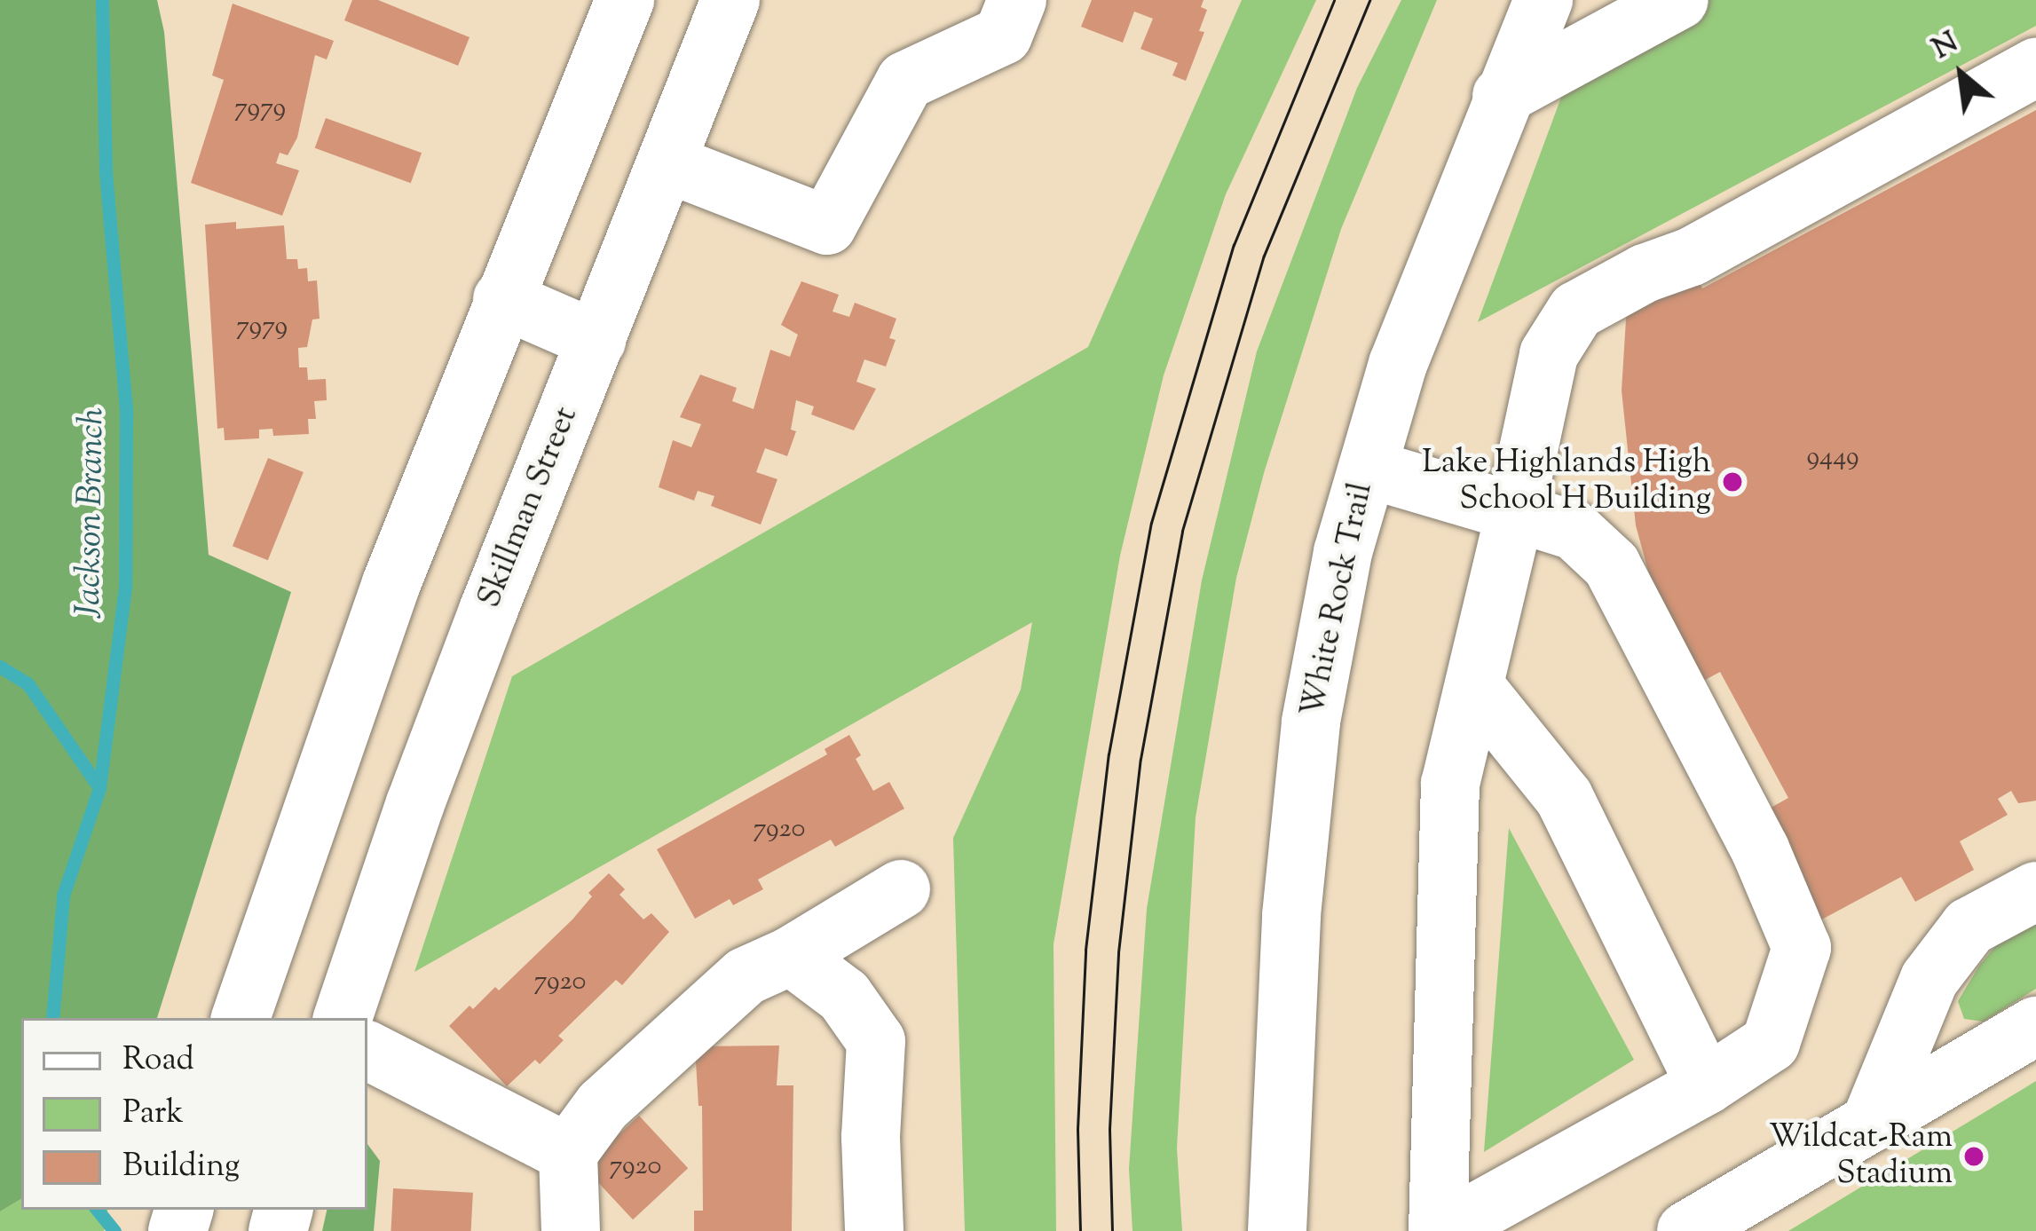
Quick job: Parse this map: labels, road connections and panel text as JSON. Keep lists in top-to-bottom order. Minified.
{"streets":{"main road":["Skillman Street","White Rock Trail"]},"water":["Jackson Branch"],"places":["Lake Highlands High School H Building","Wildcat-Ram Stadium"],"house_numbers":["7979","7979","9449","7920","7920","7920"],"legend":["Road","Park","Building"],"north":"top left"}
